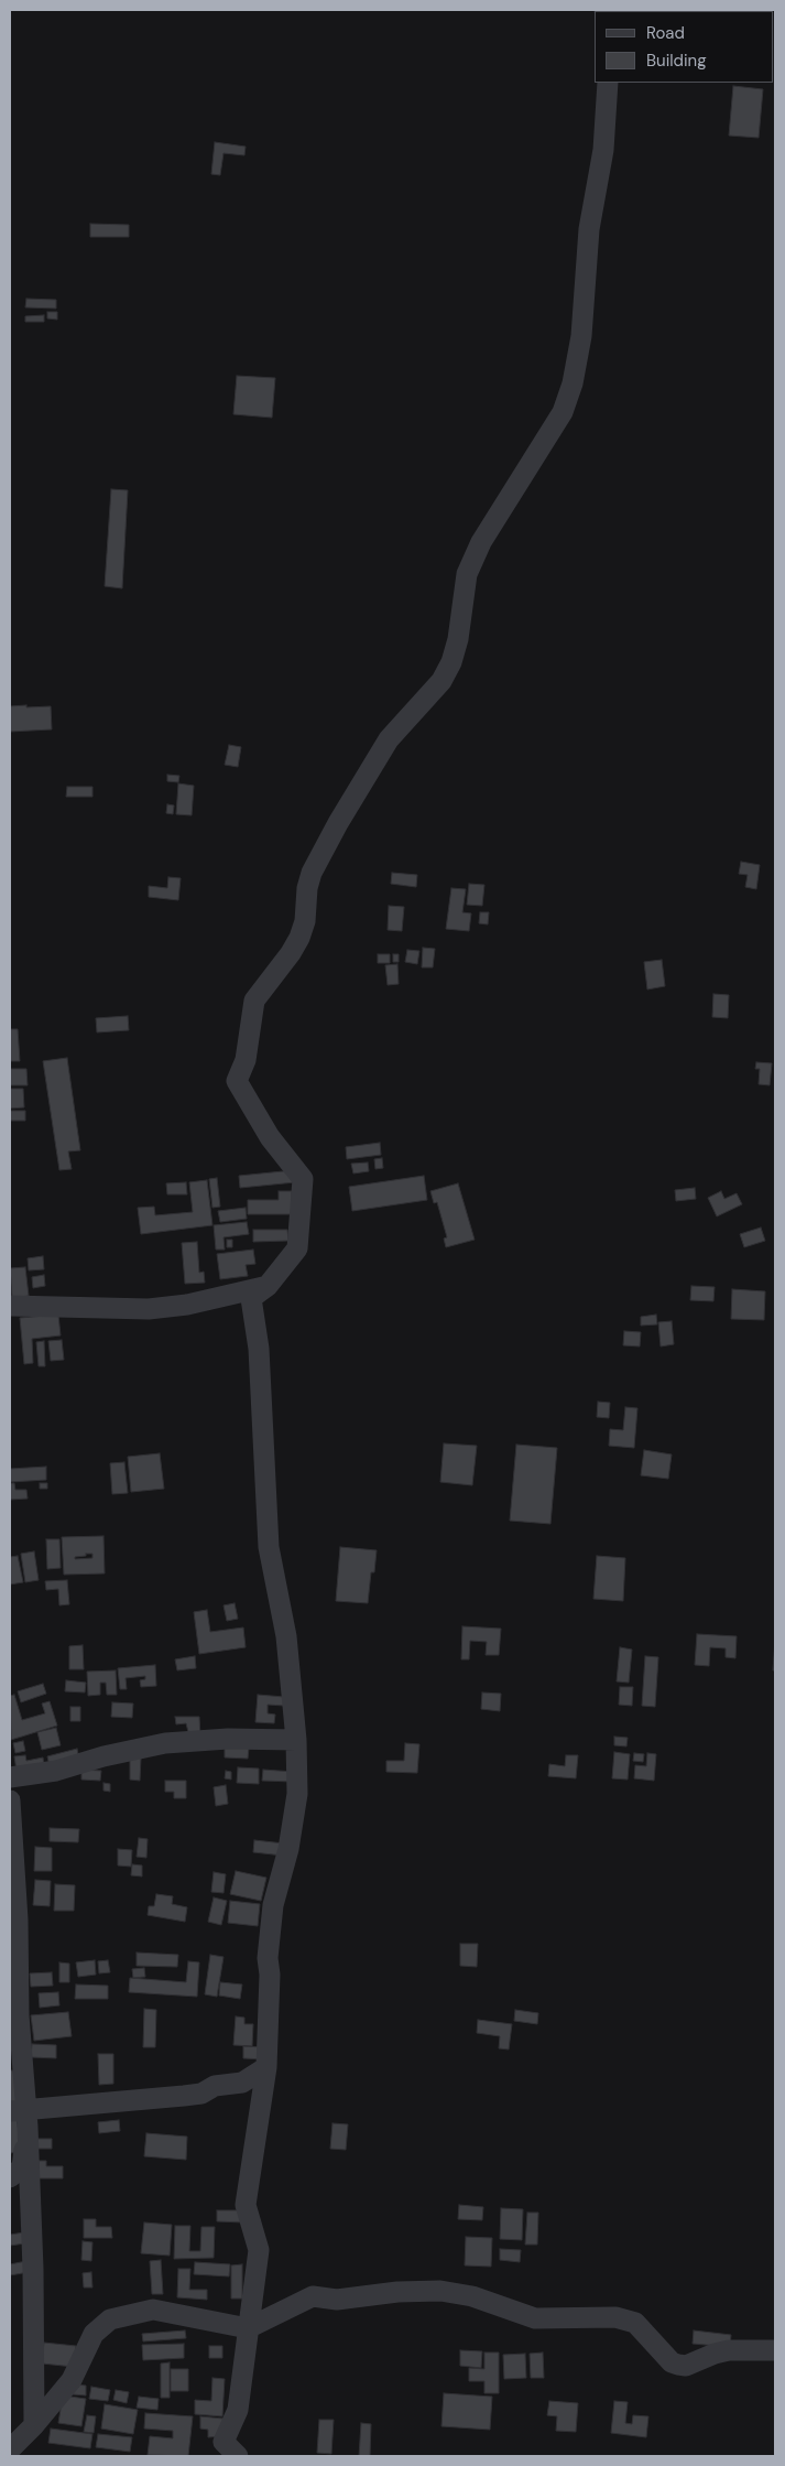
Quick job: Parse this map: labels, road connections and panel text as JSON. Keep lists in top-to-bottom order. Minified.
{"legend":["Road","Building"]}
